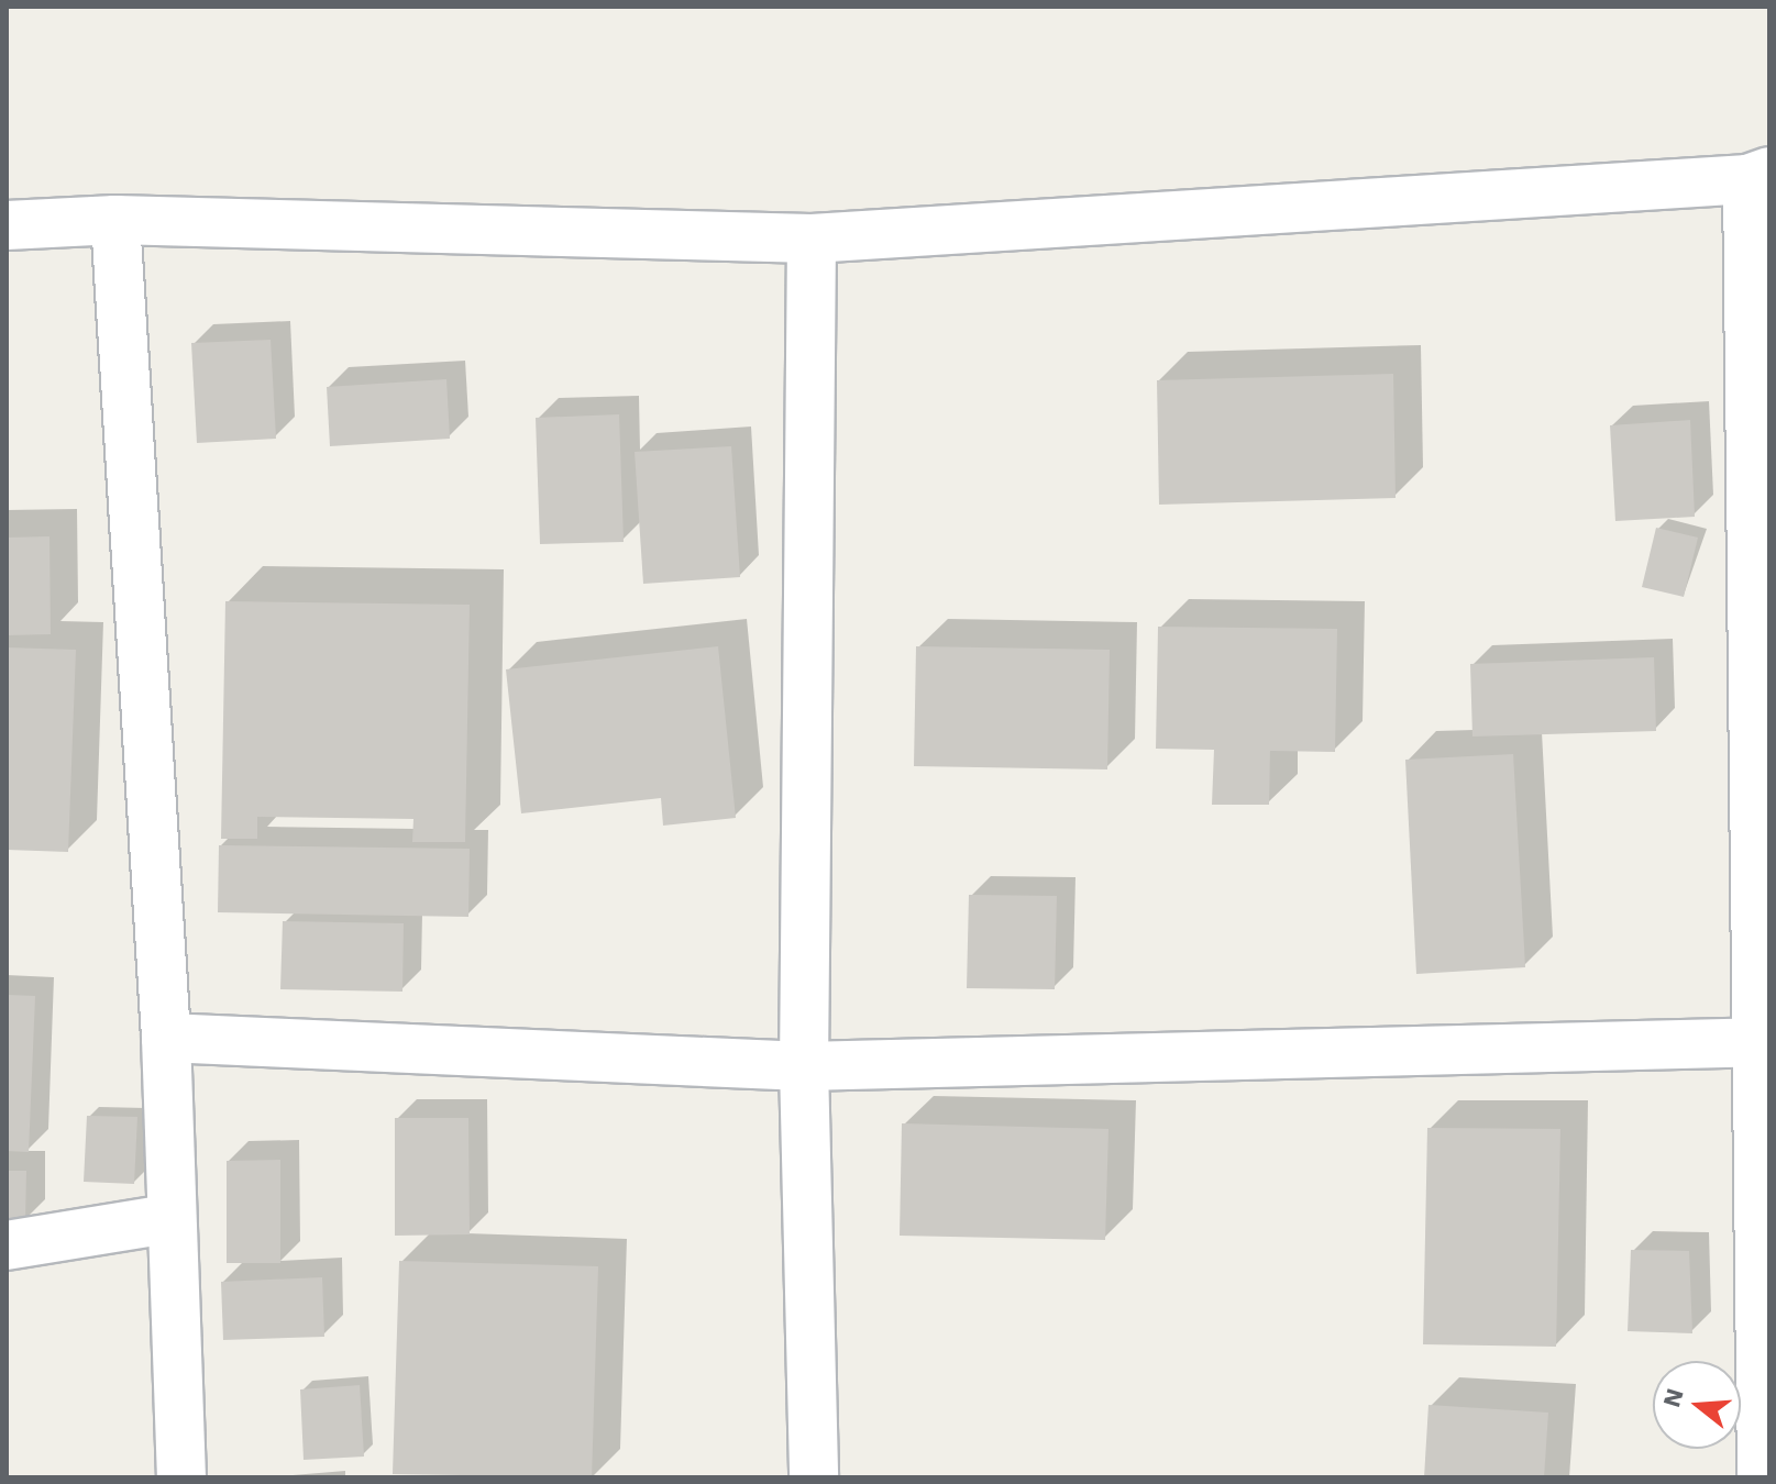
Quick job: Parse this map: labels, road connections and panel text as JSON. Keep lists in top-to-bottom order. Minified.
{"north":"left"}
